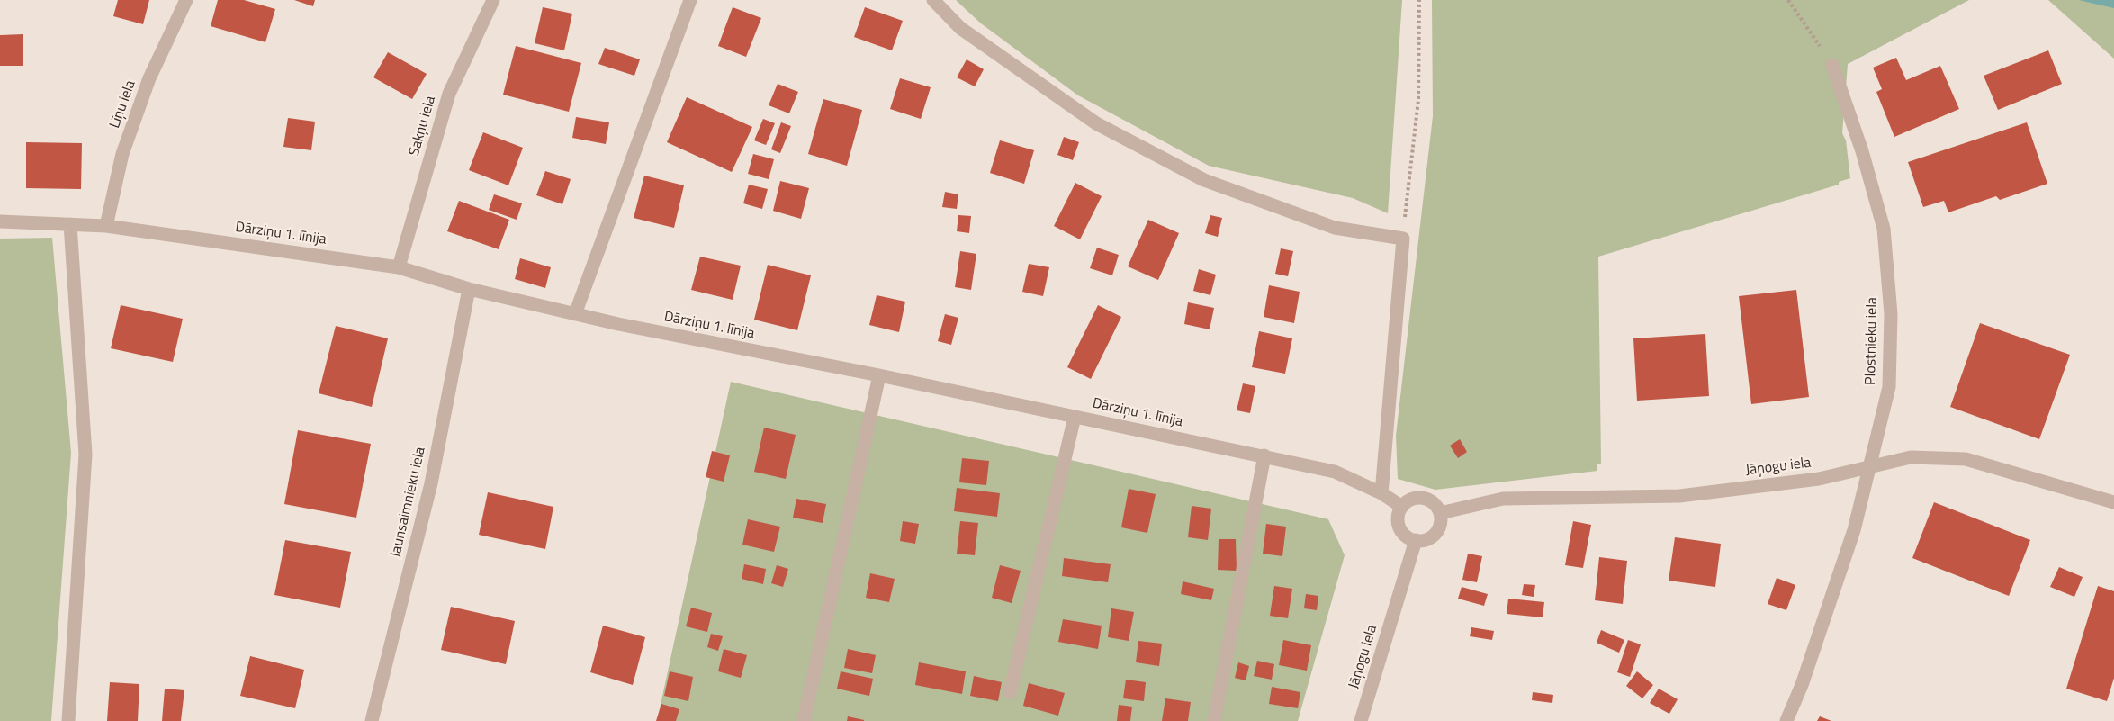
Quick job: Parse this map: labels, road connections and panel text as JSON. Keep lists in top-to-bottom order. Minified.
{"streets":{"street":["Līņu iela","Sakņu iela","Dārziņu 1. līnija","Plostnieku iela","Jāņogu iela","Jaunsaimnieku iela"]},"crossings":[["Līņu iela","Dārziņu 1. līnija"],["Sakņu iela","Dārziņu 1. līnija"],["Dārziņu 1. līnija","Jāņogu iela"],["Dārziņu 1. līnija","Jaunsaimnieku iela"],["Plostnieku iela","Jāņogu iela"]]}
